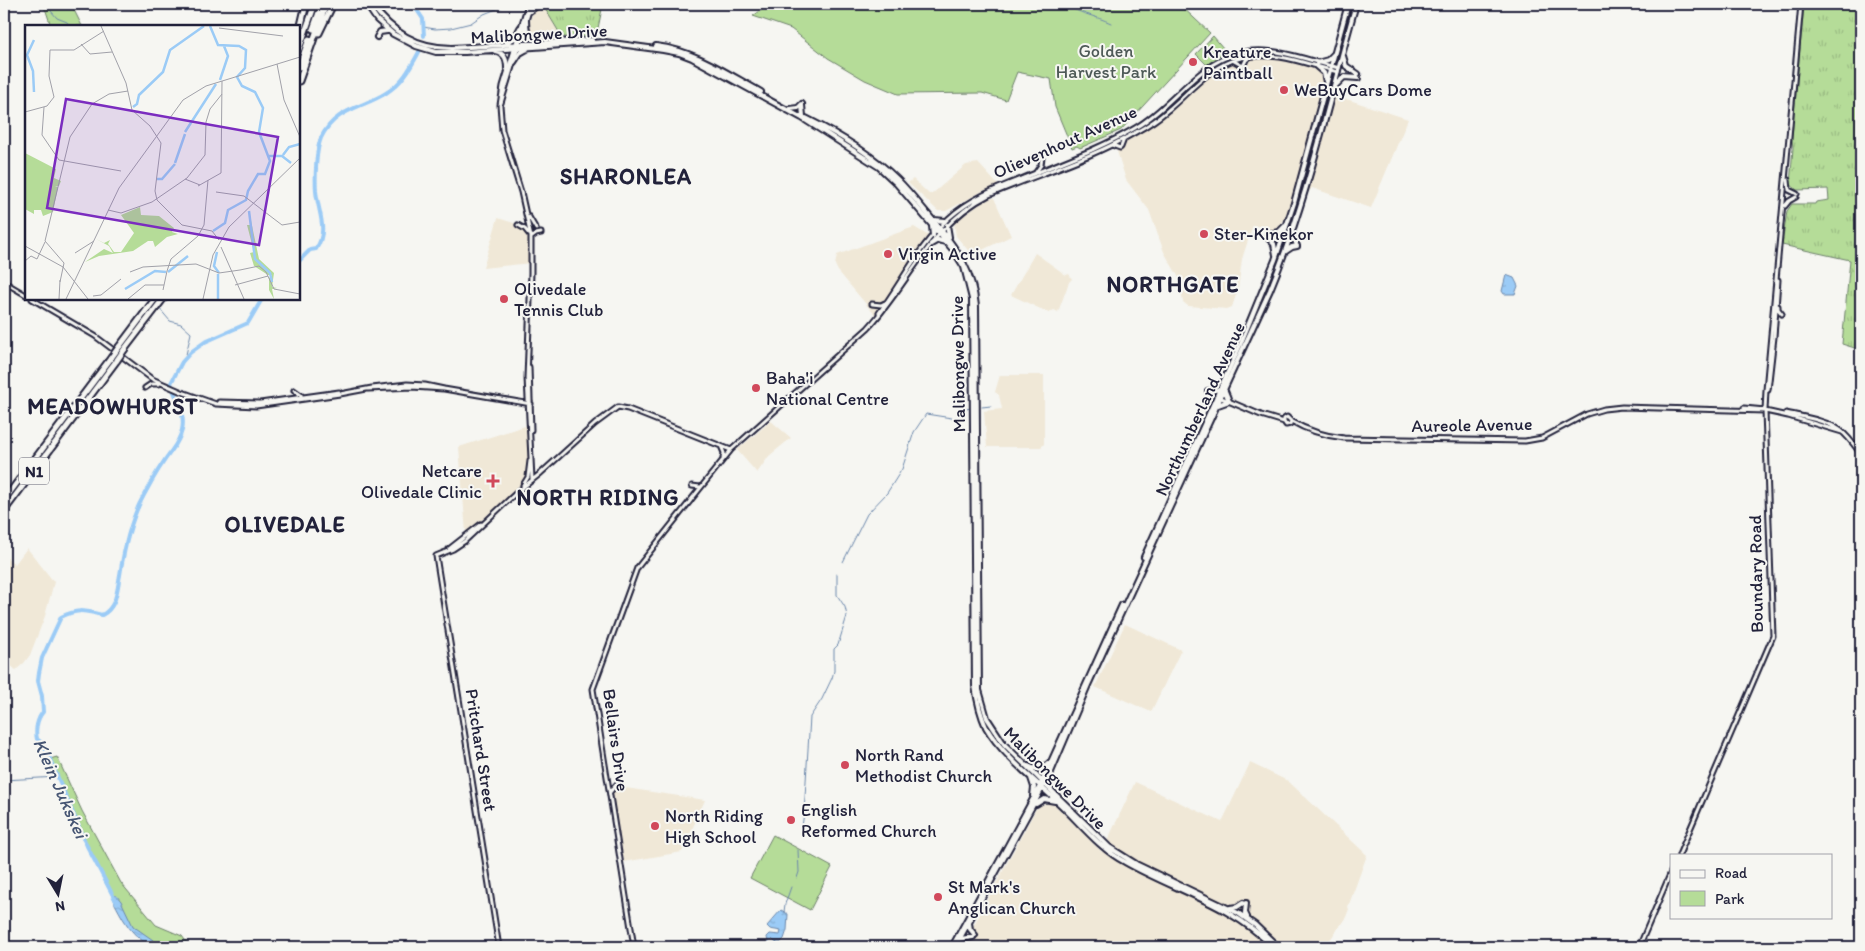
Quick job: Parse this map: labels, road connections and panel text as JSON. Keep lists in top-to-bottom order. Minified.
{"streets":{"highway":["N1"],"main road":["Malibongwe Drive","Northumberland Avenue"],"street":["Olievenhout Avenue","Aureole Avenue","Boundary Road","Bellairs Drive","Pritchard Street"]},"crossings":[["Malibongwe Drive","Olievenhout Avenue"],["Malibongwe Drive","Northumberland Avenue"],["Malibongwe Drive","Bellairs Drive"],["Olievenhout Avenue","Northumberland Avenue"],["Olievenhout Avenue","Bellairs Drive"],["Northumberland Avenue","Aureole Avenue"],["Aureole Avenue","Boundary Road"]],"districts":["SHARONLEA","NORTHGATE","MEADOWHURST","NORTH RIDING","OLIVEDALE"],"water":["Klein Jukskei"],"parks":["Golden Harvest Park"],"places":{"other":["Kreature Paintball","WeBuyCars Dome","Ster-Kinekor","Virgin Active","Olivedale Tennis Club","Baha'i National Centre","North Rand Methodist Church","English Reformed Church","North Riding High School","St Mark's Anglican Church"],"health":["Netcare Olivedale Clinic"]},"legend":["Road","Park"],"north":"bottom"}
